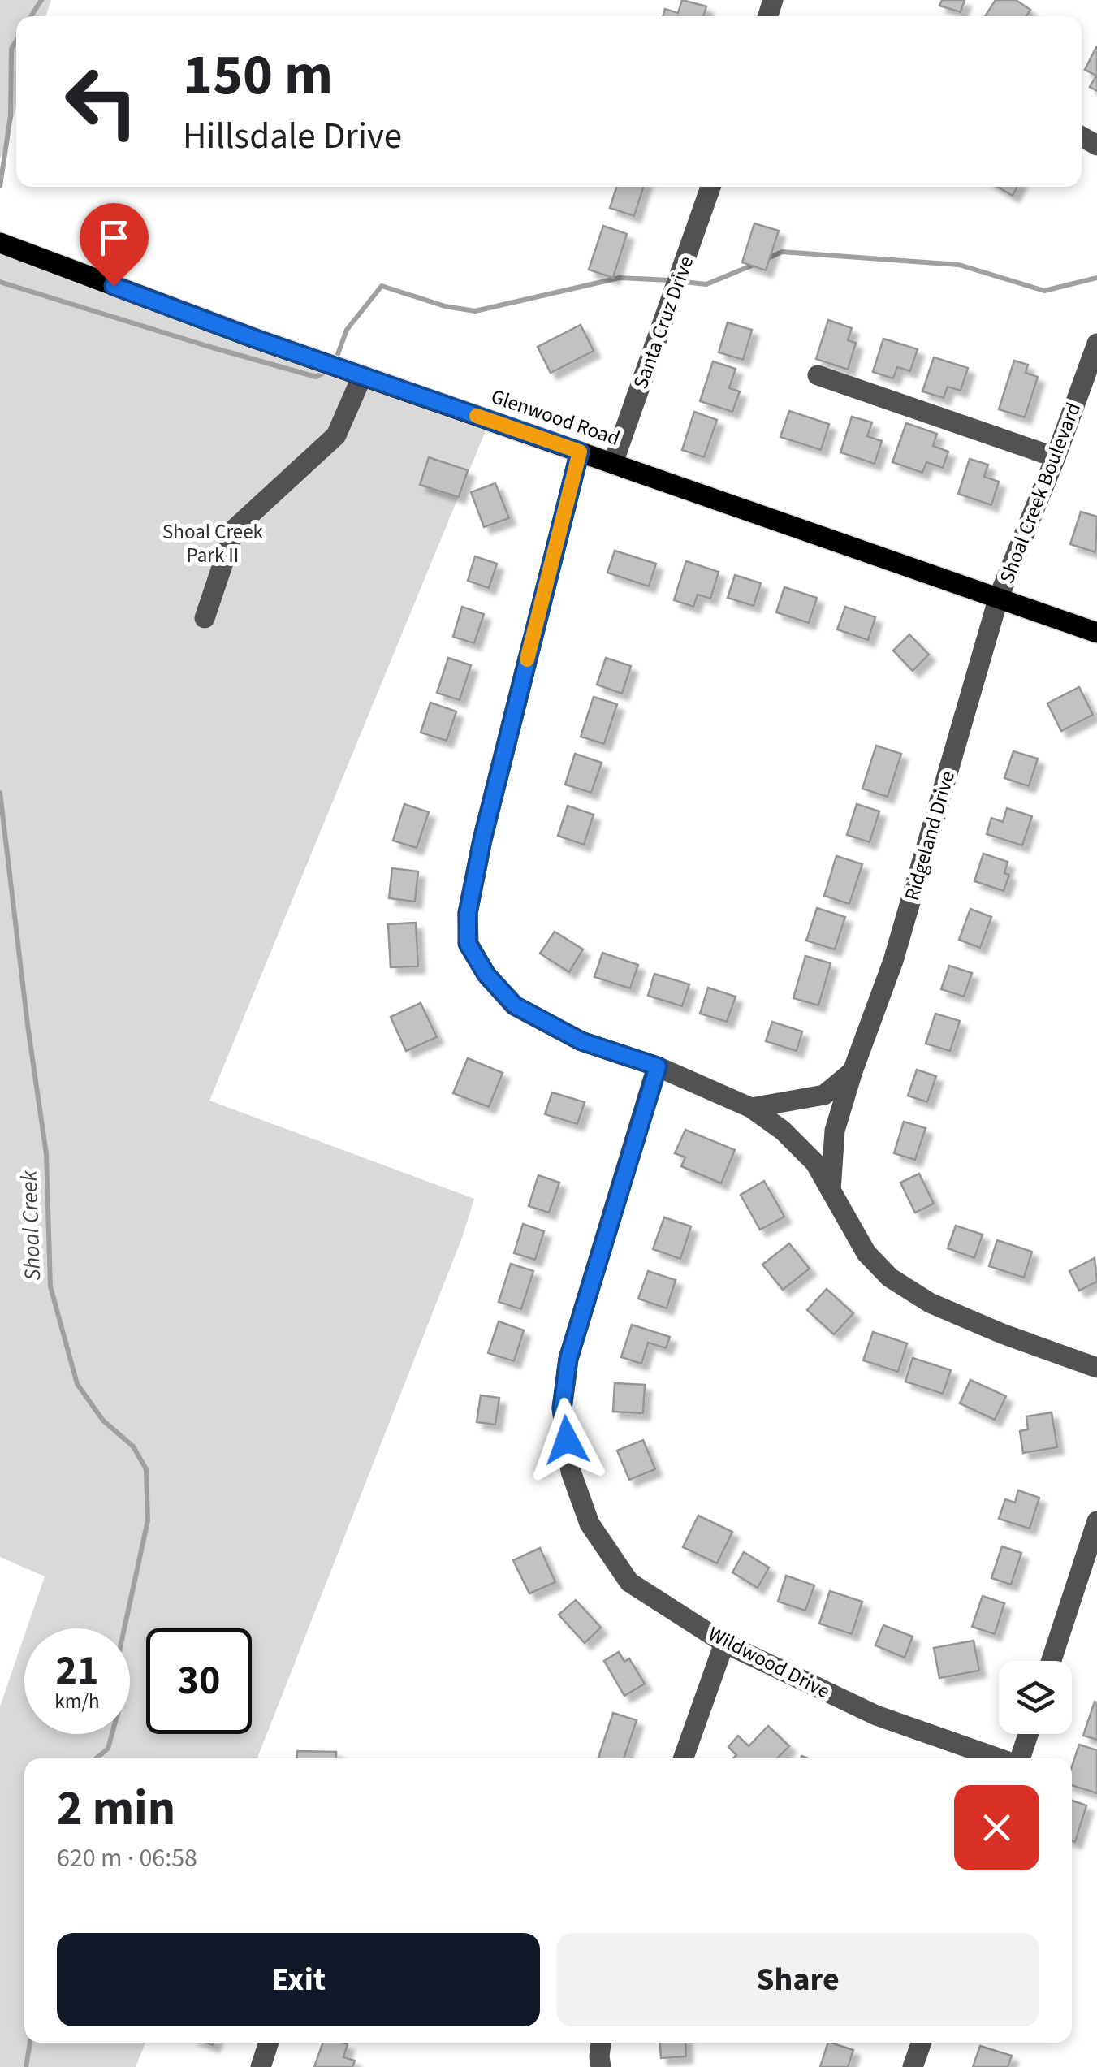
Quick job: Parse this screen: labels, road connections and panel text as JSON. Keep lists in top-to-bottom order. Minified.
{"streets":{"main road":["Glenwood Road"],"street":["Santa Cruz Drive","Shoal Creek Boulevard","Ridgeland Drive","Wildwood Drive"]},"crossings":[["Santa Cruz Drive","Glenwood Road"],["Glenwood Road","Shoal Creek Boulevard"],["Glenwood Road","Ridgeland Drive"],["Shoal Creek Boulevard","Ridgeland Drive"]],"water":["Shoal Creek"],"parks":["Shoal Creek Park II"],"page":{"turn":["150 m","Hillsdale Drive"],"speed":"21 km/h","limit":"30","heading":["2 min","620 m · 06:58"],"buttons":["Exit","Share"]}}
